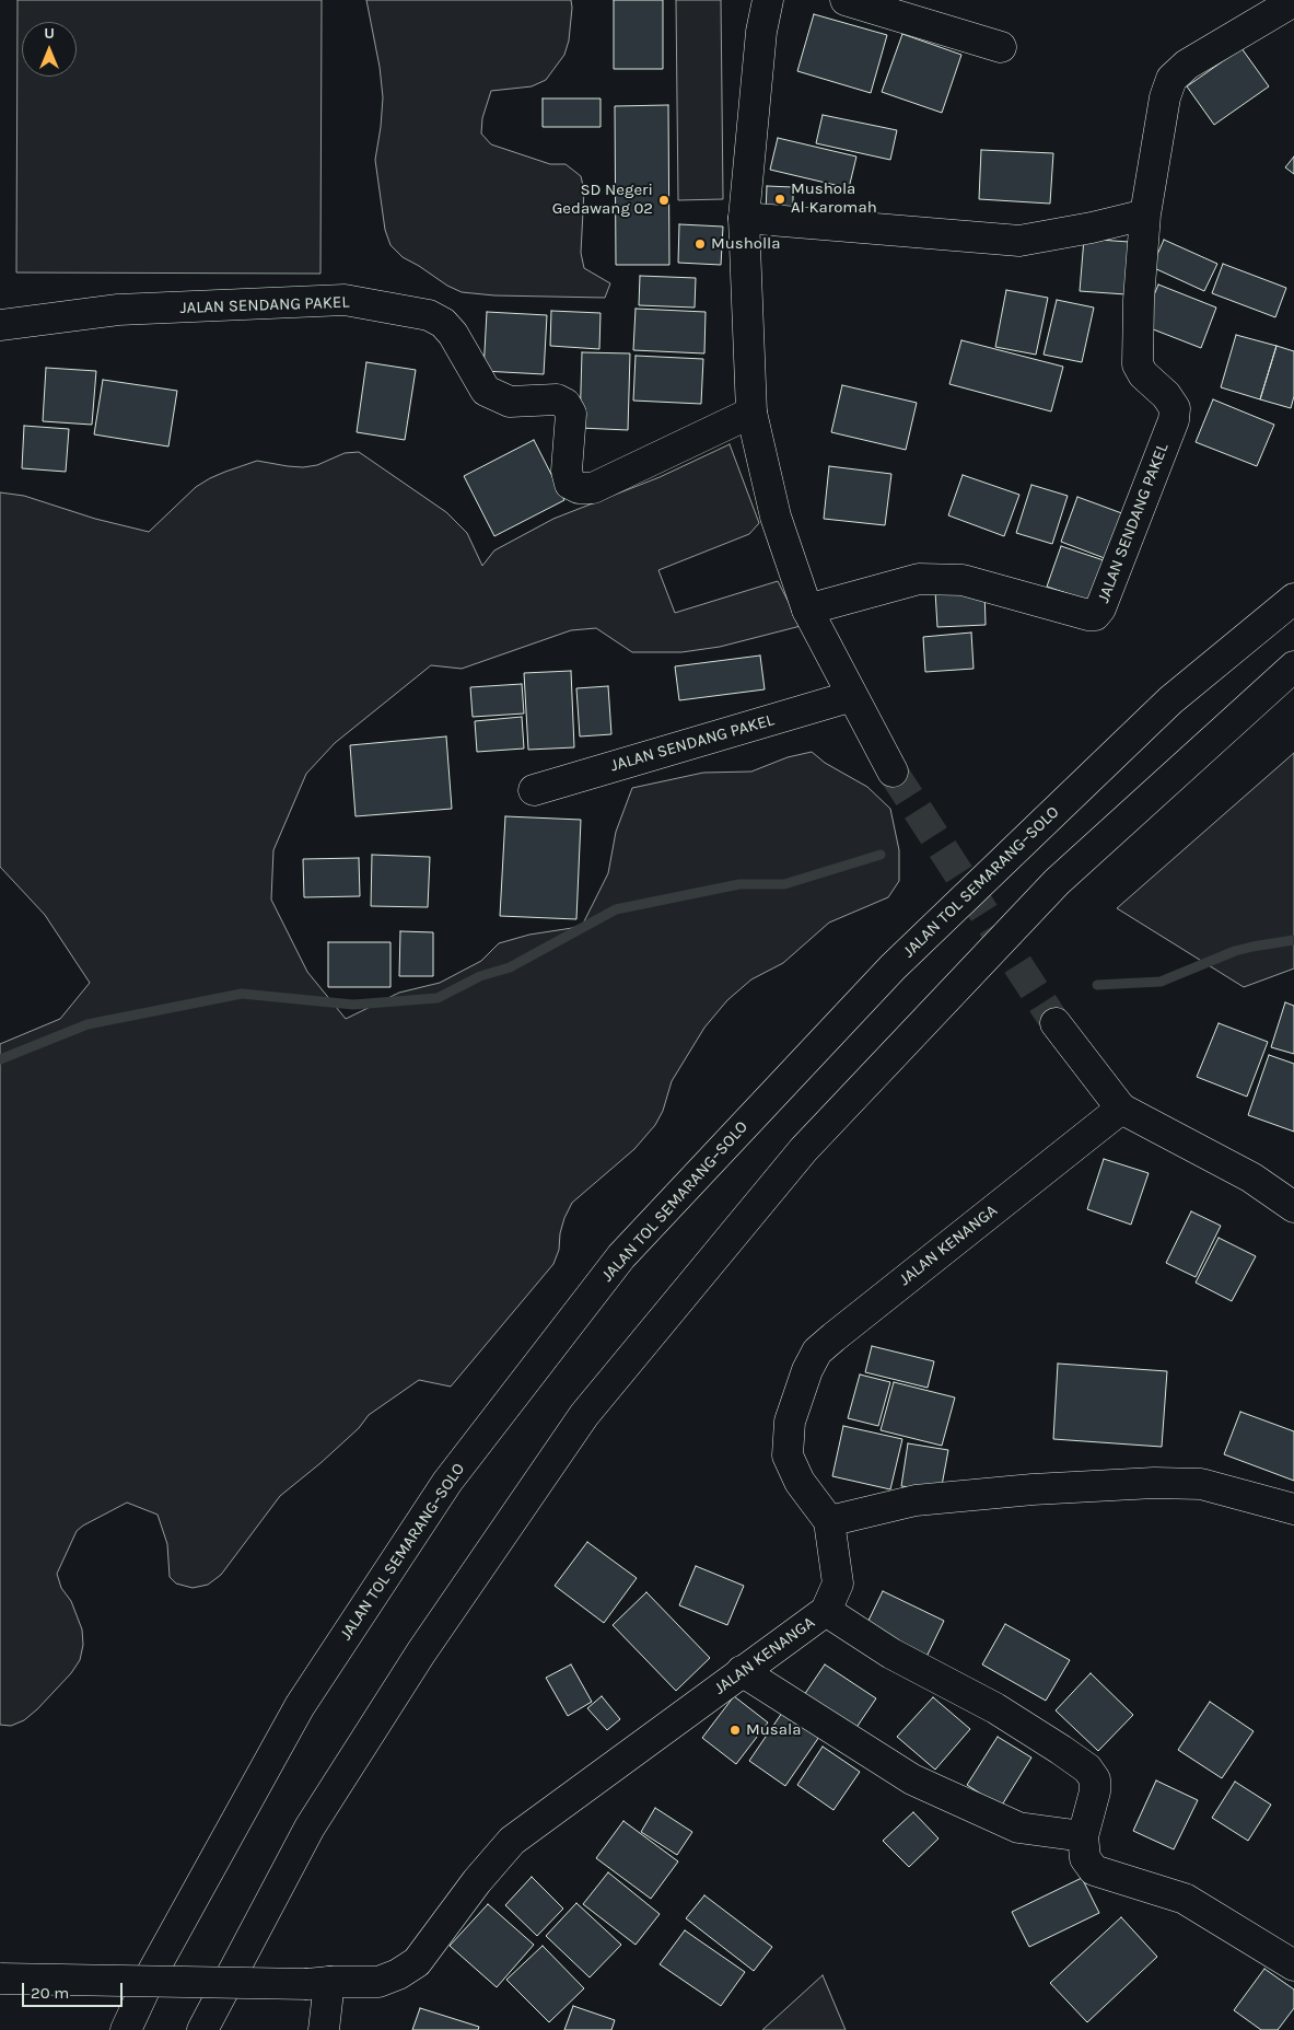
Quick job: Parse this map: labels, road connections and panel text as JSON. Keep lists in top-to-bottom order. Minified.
{"streets":{"main road":["JALAN SENDANG PAKEL","JALAN TOL SEMARANG–SOLO","JALAN KENANGA"]},"places":["Mushola Al Karomah","SD Negeri Gedawang 02","Musholla","Musala"],"scale_bar":"20 m","north":"top"}
